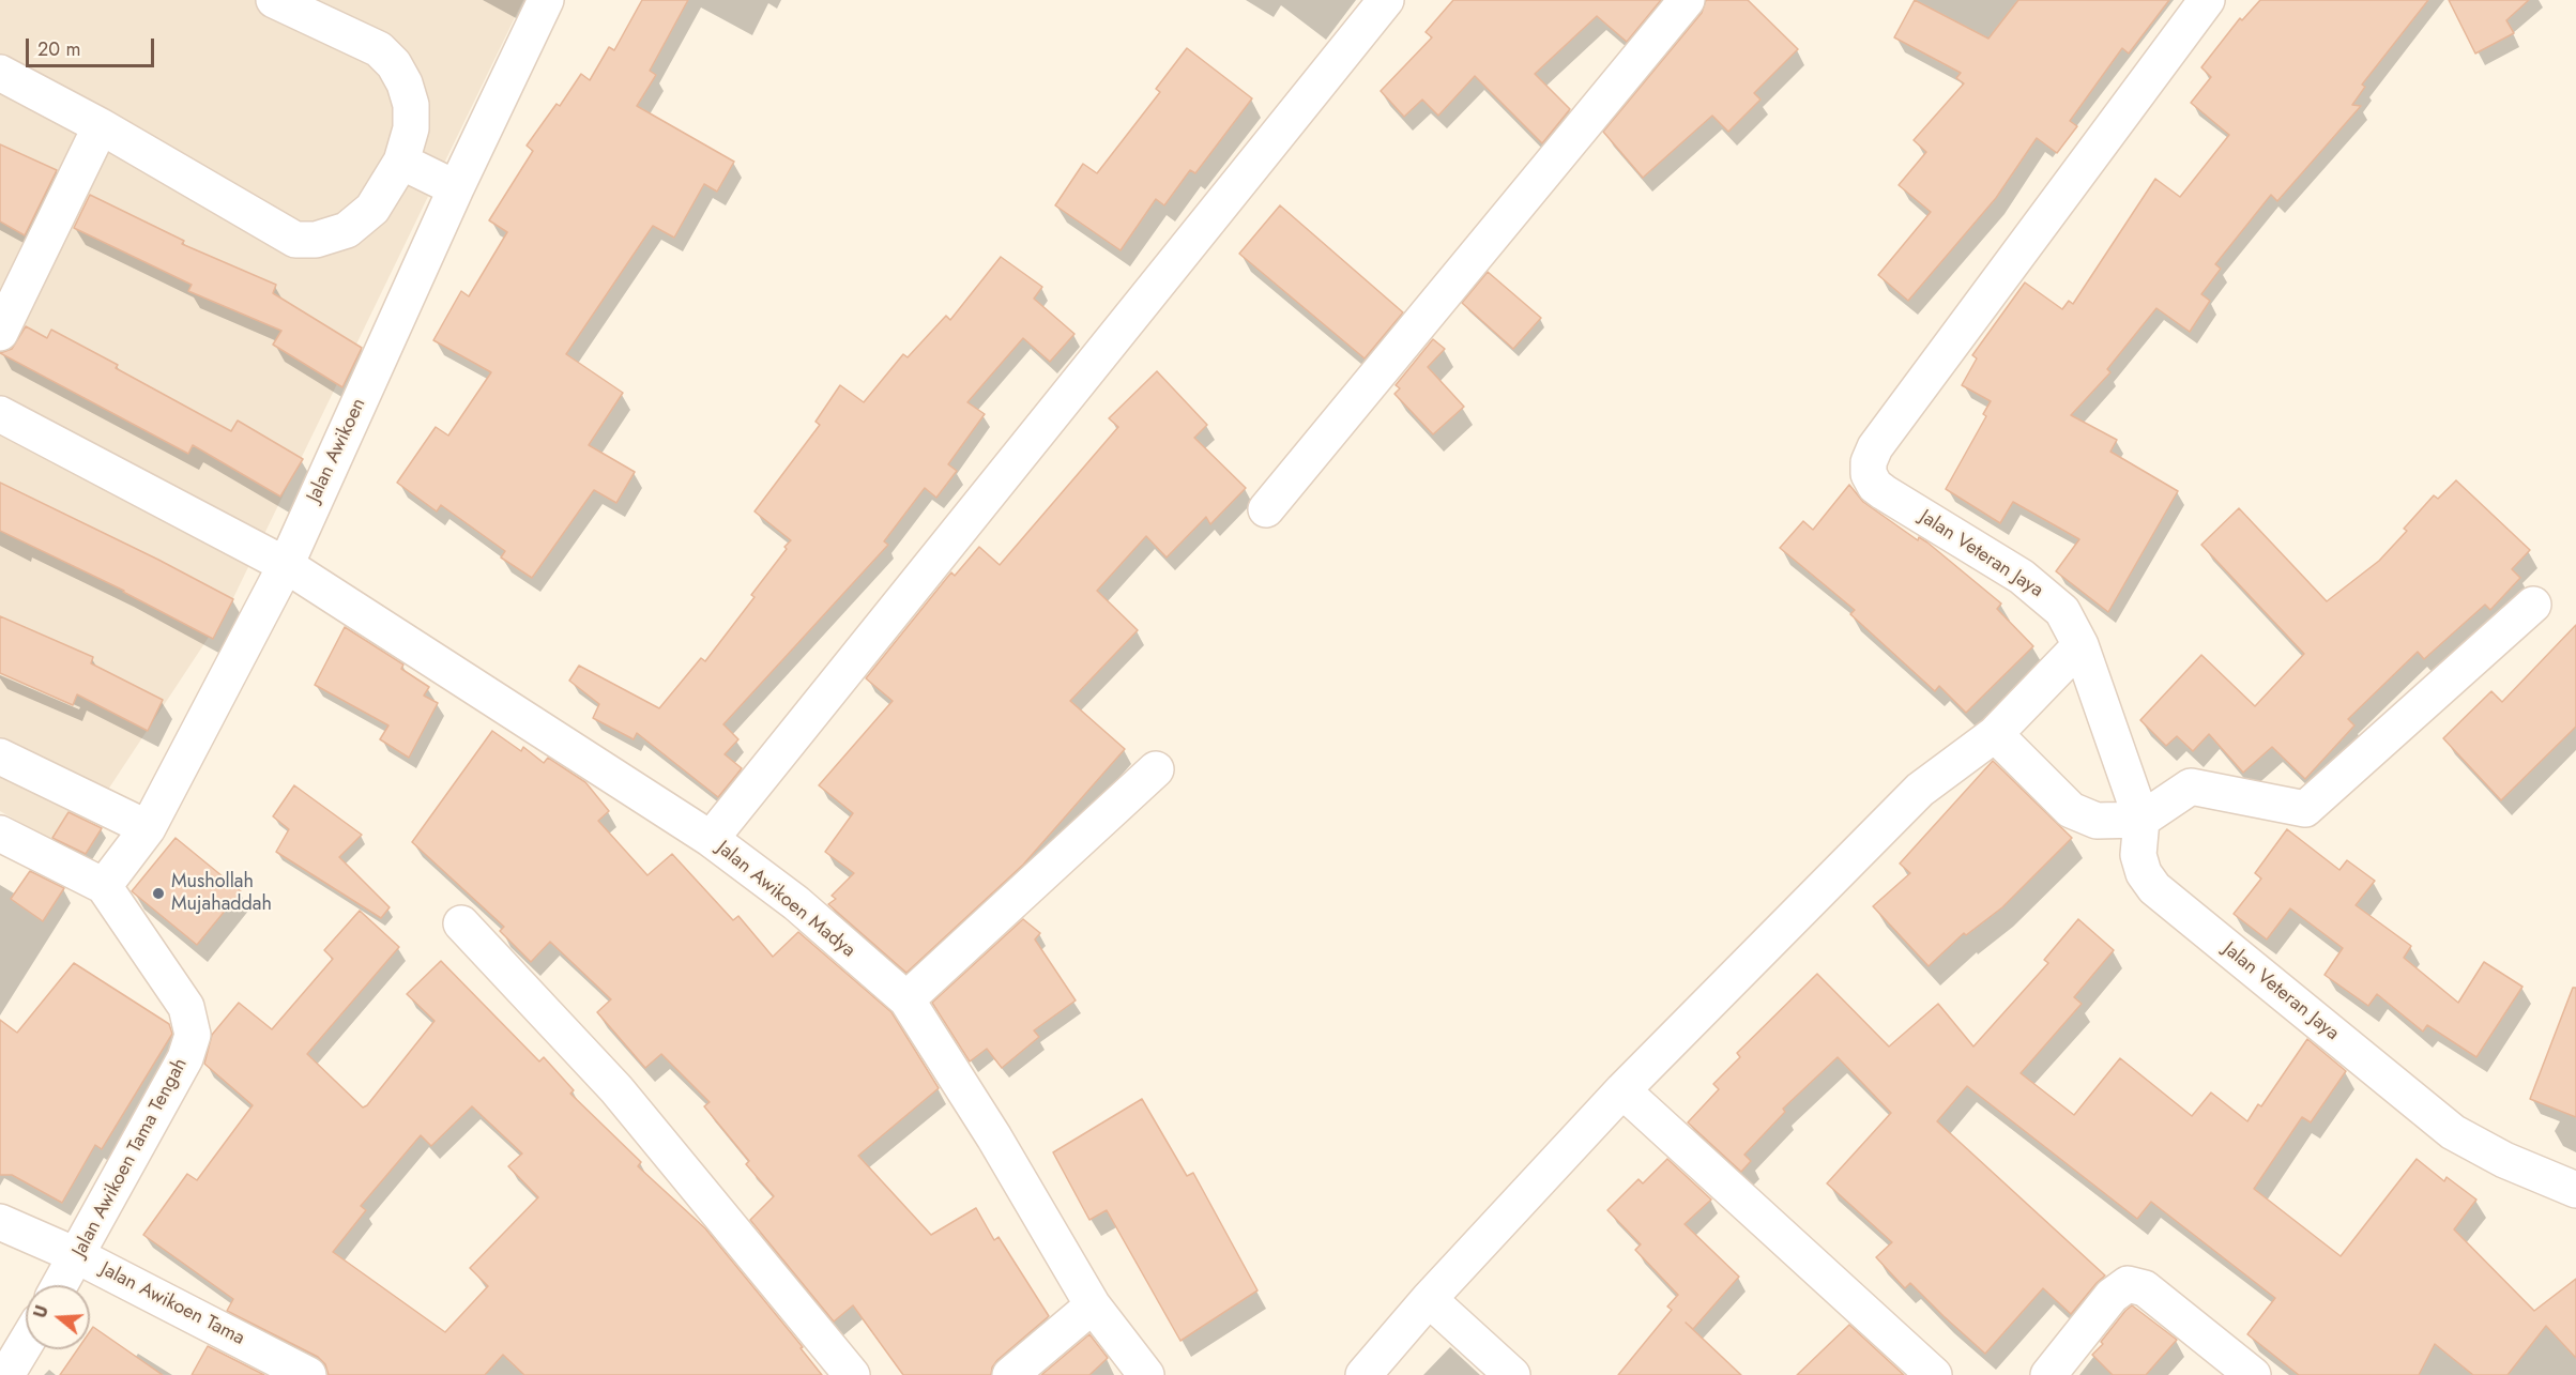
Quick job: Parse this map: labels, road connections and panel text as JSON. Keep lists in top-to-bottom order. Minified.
{"streets":{"street":["Jalan Awikoen","Jalan Veteran Jaya","Jalan Awikoen Madya","Jalan Awikoen Tama Tengah","Jalan Awikoen Tama"]},"crossings":[["Jalan Awikoen","Jalan Awikoen Madya"],["Jalan Awikoen","Jalan Awikoen Tama Tengah"],["Jalan Awikoen Tama Tengah","Jalan Awikoen Tama"]],"places":["Mushollah Mujahaddah"],"scale_bar":"20 m","north":"left"}
